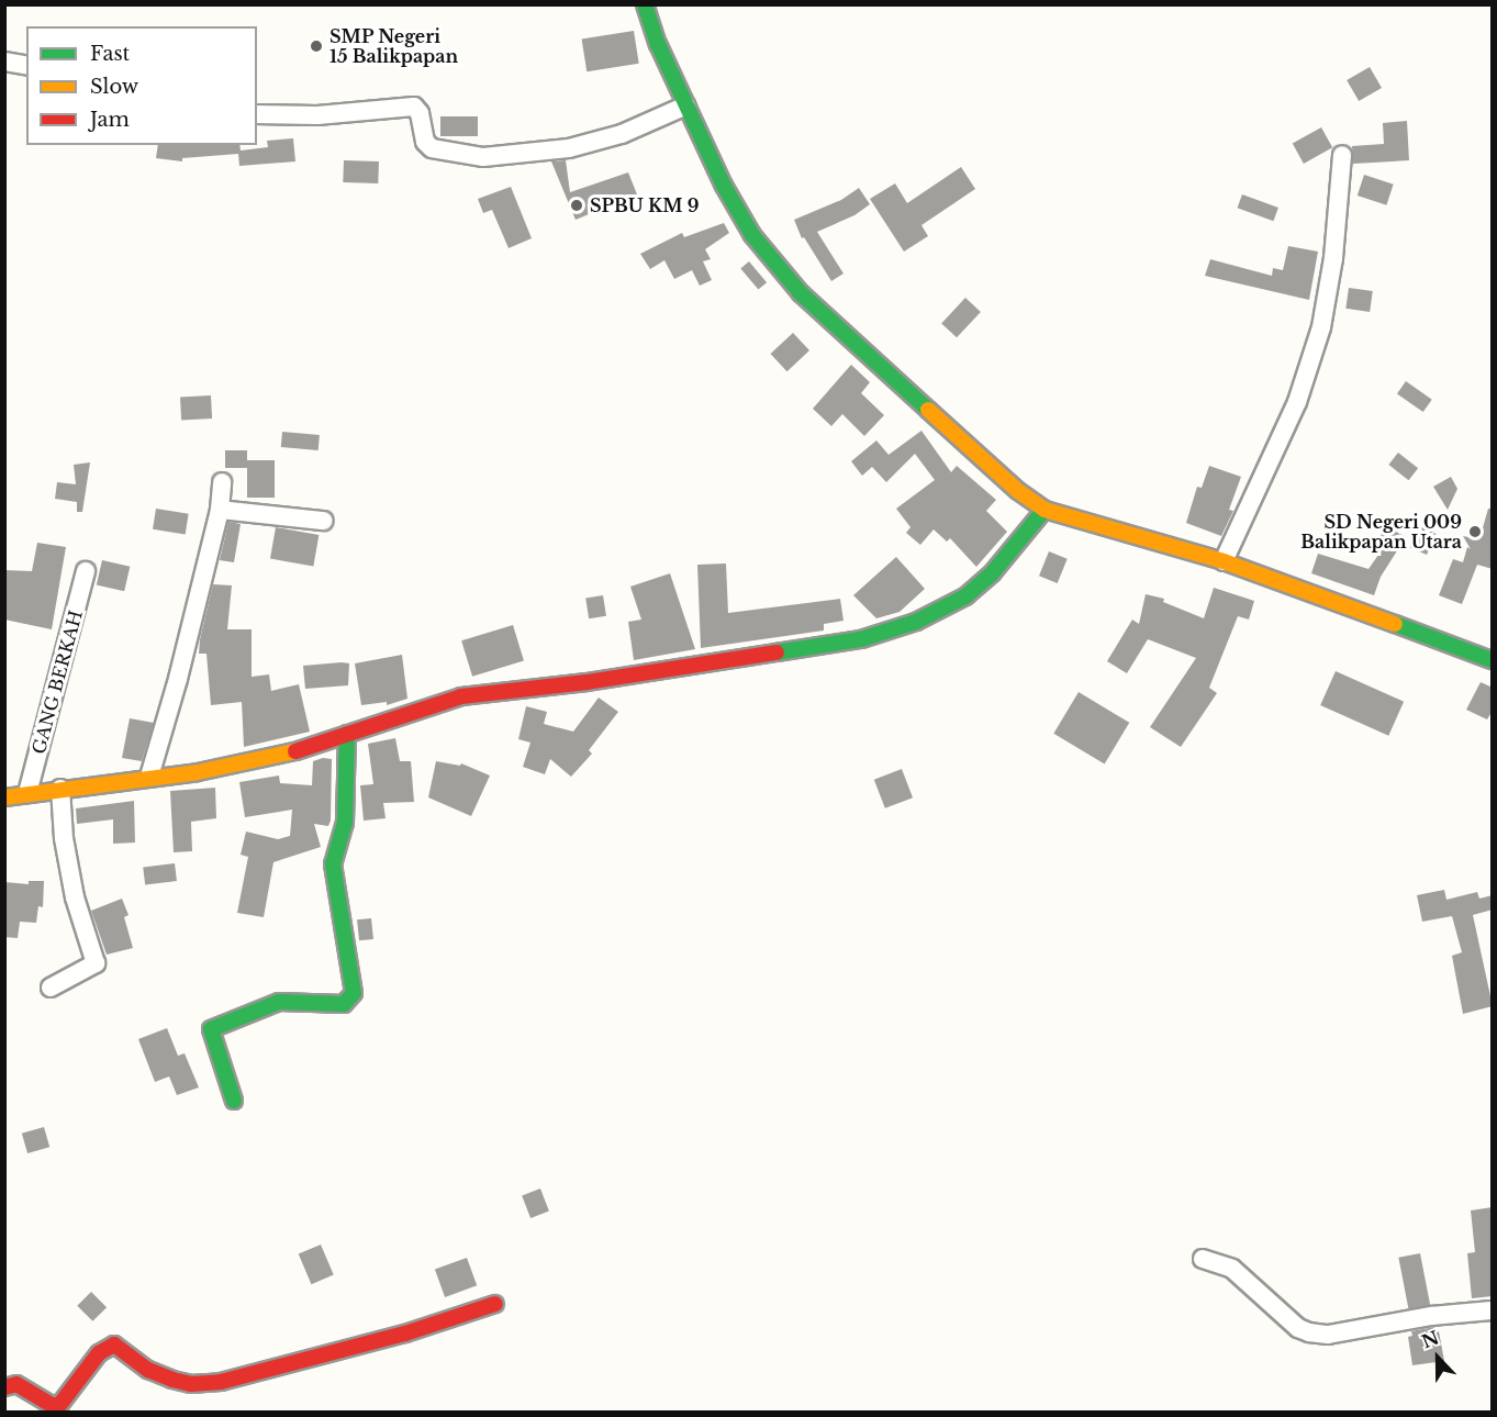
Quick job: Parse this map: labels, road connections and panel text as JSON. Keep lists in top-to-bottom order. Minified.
{"streets":{"street":["GANG BERKAH"]},"places":["SMP Negeri 15 Balikpapan","SPBU KM 9","SD Negeri 009 Balikpapan Utara"],"legend":["Fast","Slow","Jam"],"north":"top"}
